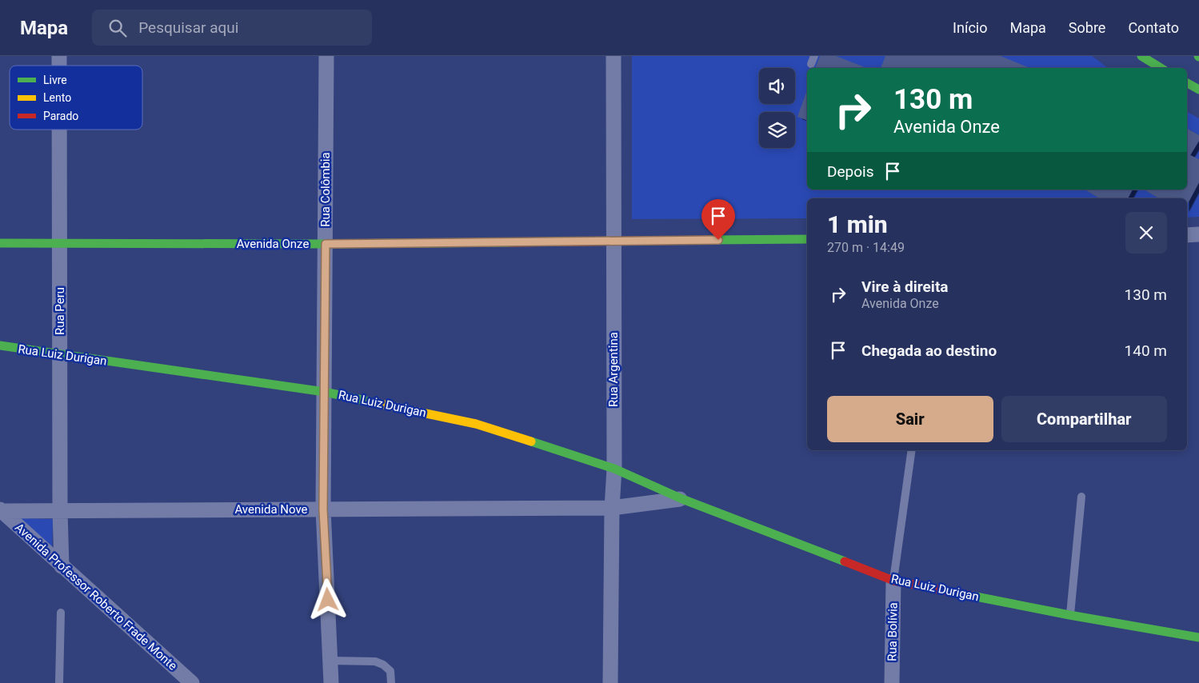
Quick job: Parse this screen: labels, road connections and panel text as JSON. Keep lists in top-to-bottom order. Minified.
{"streets":{"street":["Rua Colômbia","Avenida Onze","Rua Peru","Rua Luiz Durigan","Rua Argentina","Avenida Nove","Avenida Professor Roberto Frade Monte","Rua Bolívia"]},"crossings":[["Rua Colômbia","Avenida Onze"],["Rua Colômbia","Rua Luiz Durigan"],["Rua Colômbia","Avenida Nove"],["Avenida Onze","Rua Peru"],["Avenida Onze","Rua Argentina"],["Rua Peru","Rua Luiz Durigan"],["Rua Peru","Avenida Nove"],["Rua Peru","Avenida Professor Roberto Frade Monte"],["Rua Luiz Durigan","Rua Argentina"],["Rua Luiz Durigan","Avenida Nove"],["Rua Luiz Durigan","Rua Bolívia"],["Rua Argentina","Avenida Nove"],["Avenida Nove","Avenida Professor Roberto Frade Monte"]],"legend":["Livre","Lento","Parado"],"page":{"header":"Mapa","search":"Pesquisar aqui","nav":["Início","Mapa","Sobre","Contato"],"turn":["130 m","Avenida Onze"],"then":"Depois","heading":["1 min","270 m · 14:49"],"list":[{"name":"Vire à direita","note":"Avenida Onze","value":"130 m"},{"name":"Chegada ao destino","value":"140 m"}],"buttons":["Sair","Compartilhar"]}}
